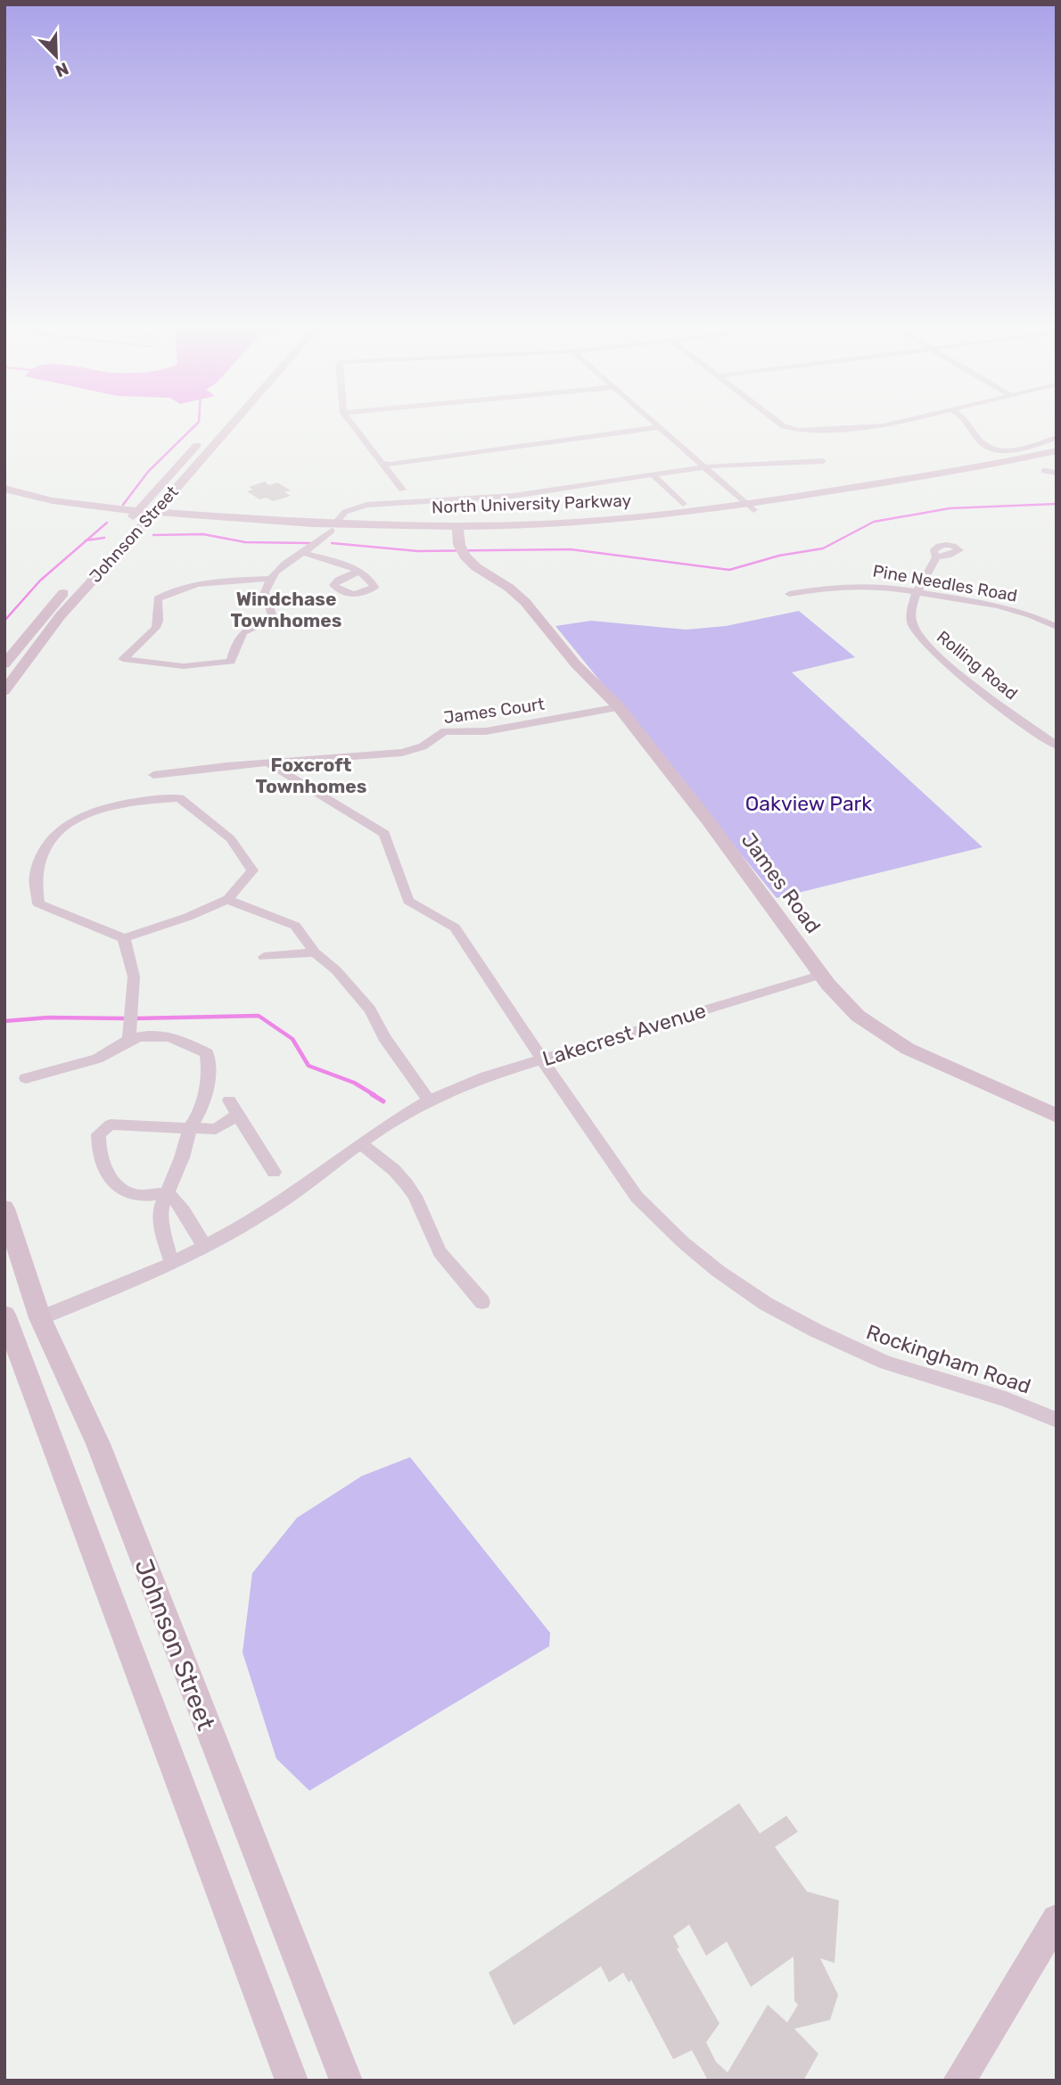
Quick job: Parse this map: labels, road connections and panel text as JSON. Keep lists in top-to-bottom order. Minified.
{"streets":{"main road":["North University Parkway","Johnson Street","James Road","Lakecrest Avenue"],"street":["Pine Needles Road","Rolling Road","James Court","Rockingham Road"]},"crossings":[["North University Parkway","Johnson Street"],["North University Parkway","James Road"],["Johnson Street","Lakecrest Avenue"],["Pine Needles Road","Rolling Road"],["James Court","James Road"],["James Court","Rockingham Road"],["James Road","Lakecrest Avenue"],["Lakecrest Avenue","Rockingham Road"]],"districts":["Windchase Townhomes","Foxcroft Townhomes"],"parks":["Oakview Park"],"north":"bottom right"}
